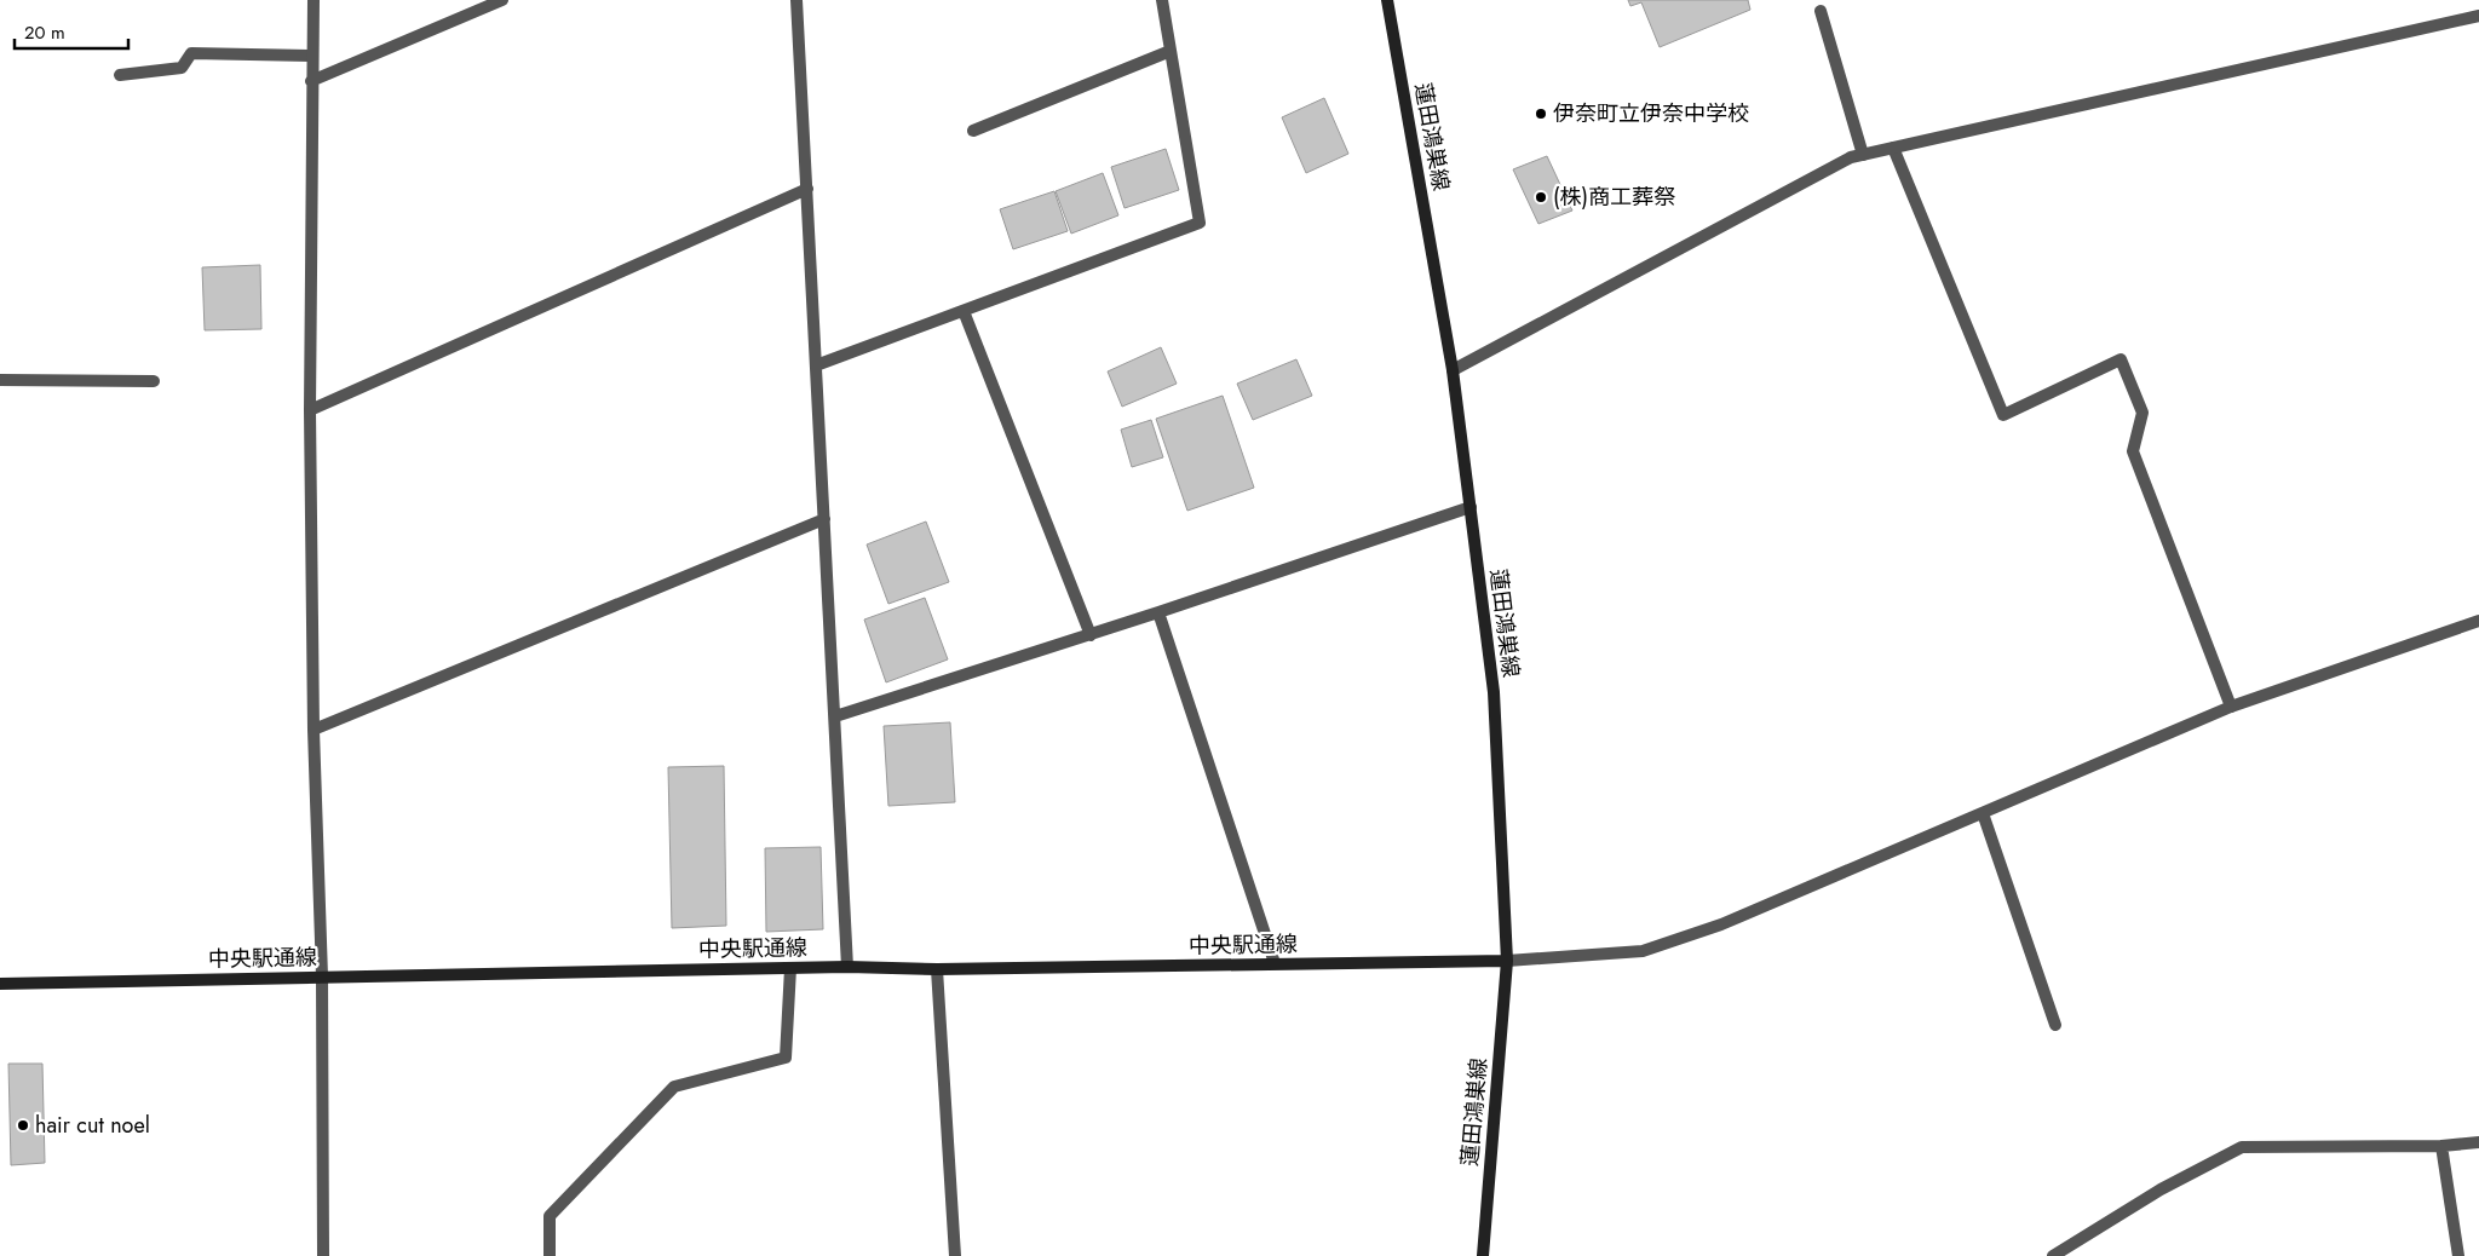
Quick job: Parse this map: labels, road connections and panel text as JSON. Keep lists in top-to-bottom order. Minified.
{"streets":{"street":["蓮田鴻巣線","中央駅通線"]},"crossings":[["蓮田鴻巣線","中央駅通線"]],"places":["伊奈町立伊奈中学校","(株)商工葬祭","hair cut noel"],"scale_bar":"20 m"}
